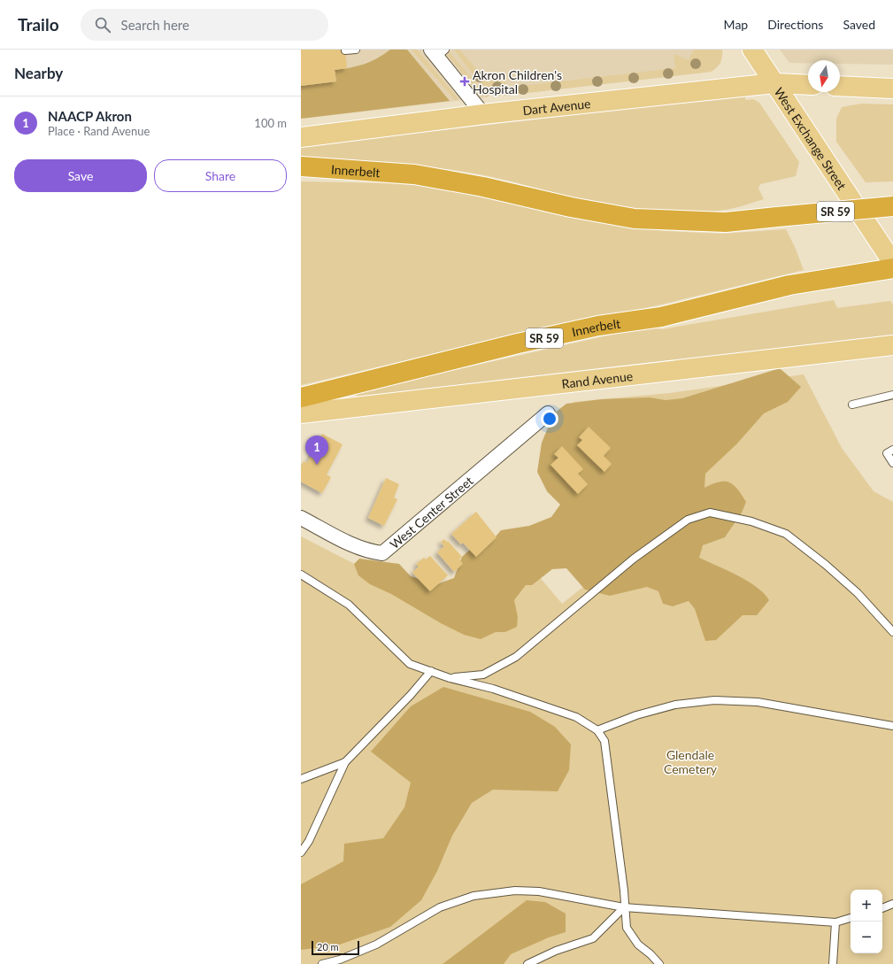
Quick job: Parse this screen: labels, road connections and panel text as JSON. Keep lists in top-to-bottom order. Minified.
{"streets":{"highway":["Innerbelt","SR 59"],"main road":["Dart Avenue","West Exchange Street","Rand Avenue"],"street":["West Center Street"]},"crossings":[["Dart Avenue","West Exchange Street"]],"parks":["Glendale Cemetery"],"places":{"health":["Akron Children's Hospital"]},"scale_bar":"20 m","north":"bottom","page":{"header":"Trailo","search":"Search here","nav":["Map","Directions","Saved"],"heading":"Nearby","list":[{"mark":"1","name":"NAACP Akron","note":"Place · Rand Avenue","value":"100 m"}],"buttons":["Save","Share"],"pins":"1","map_buttons":["+","−"],"scale":"20 m"}}
